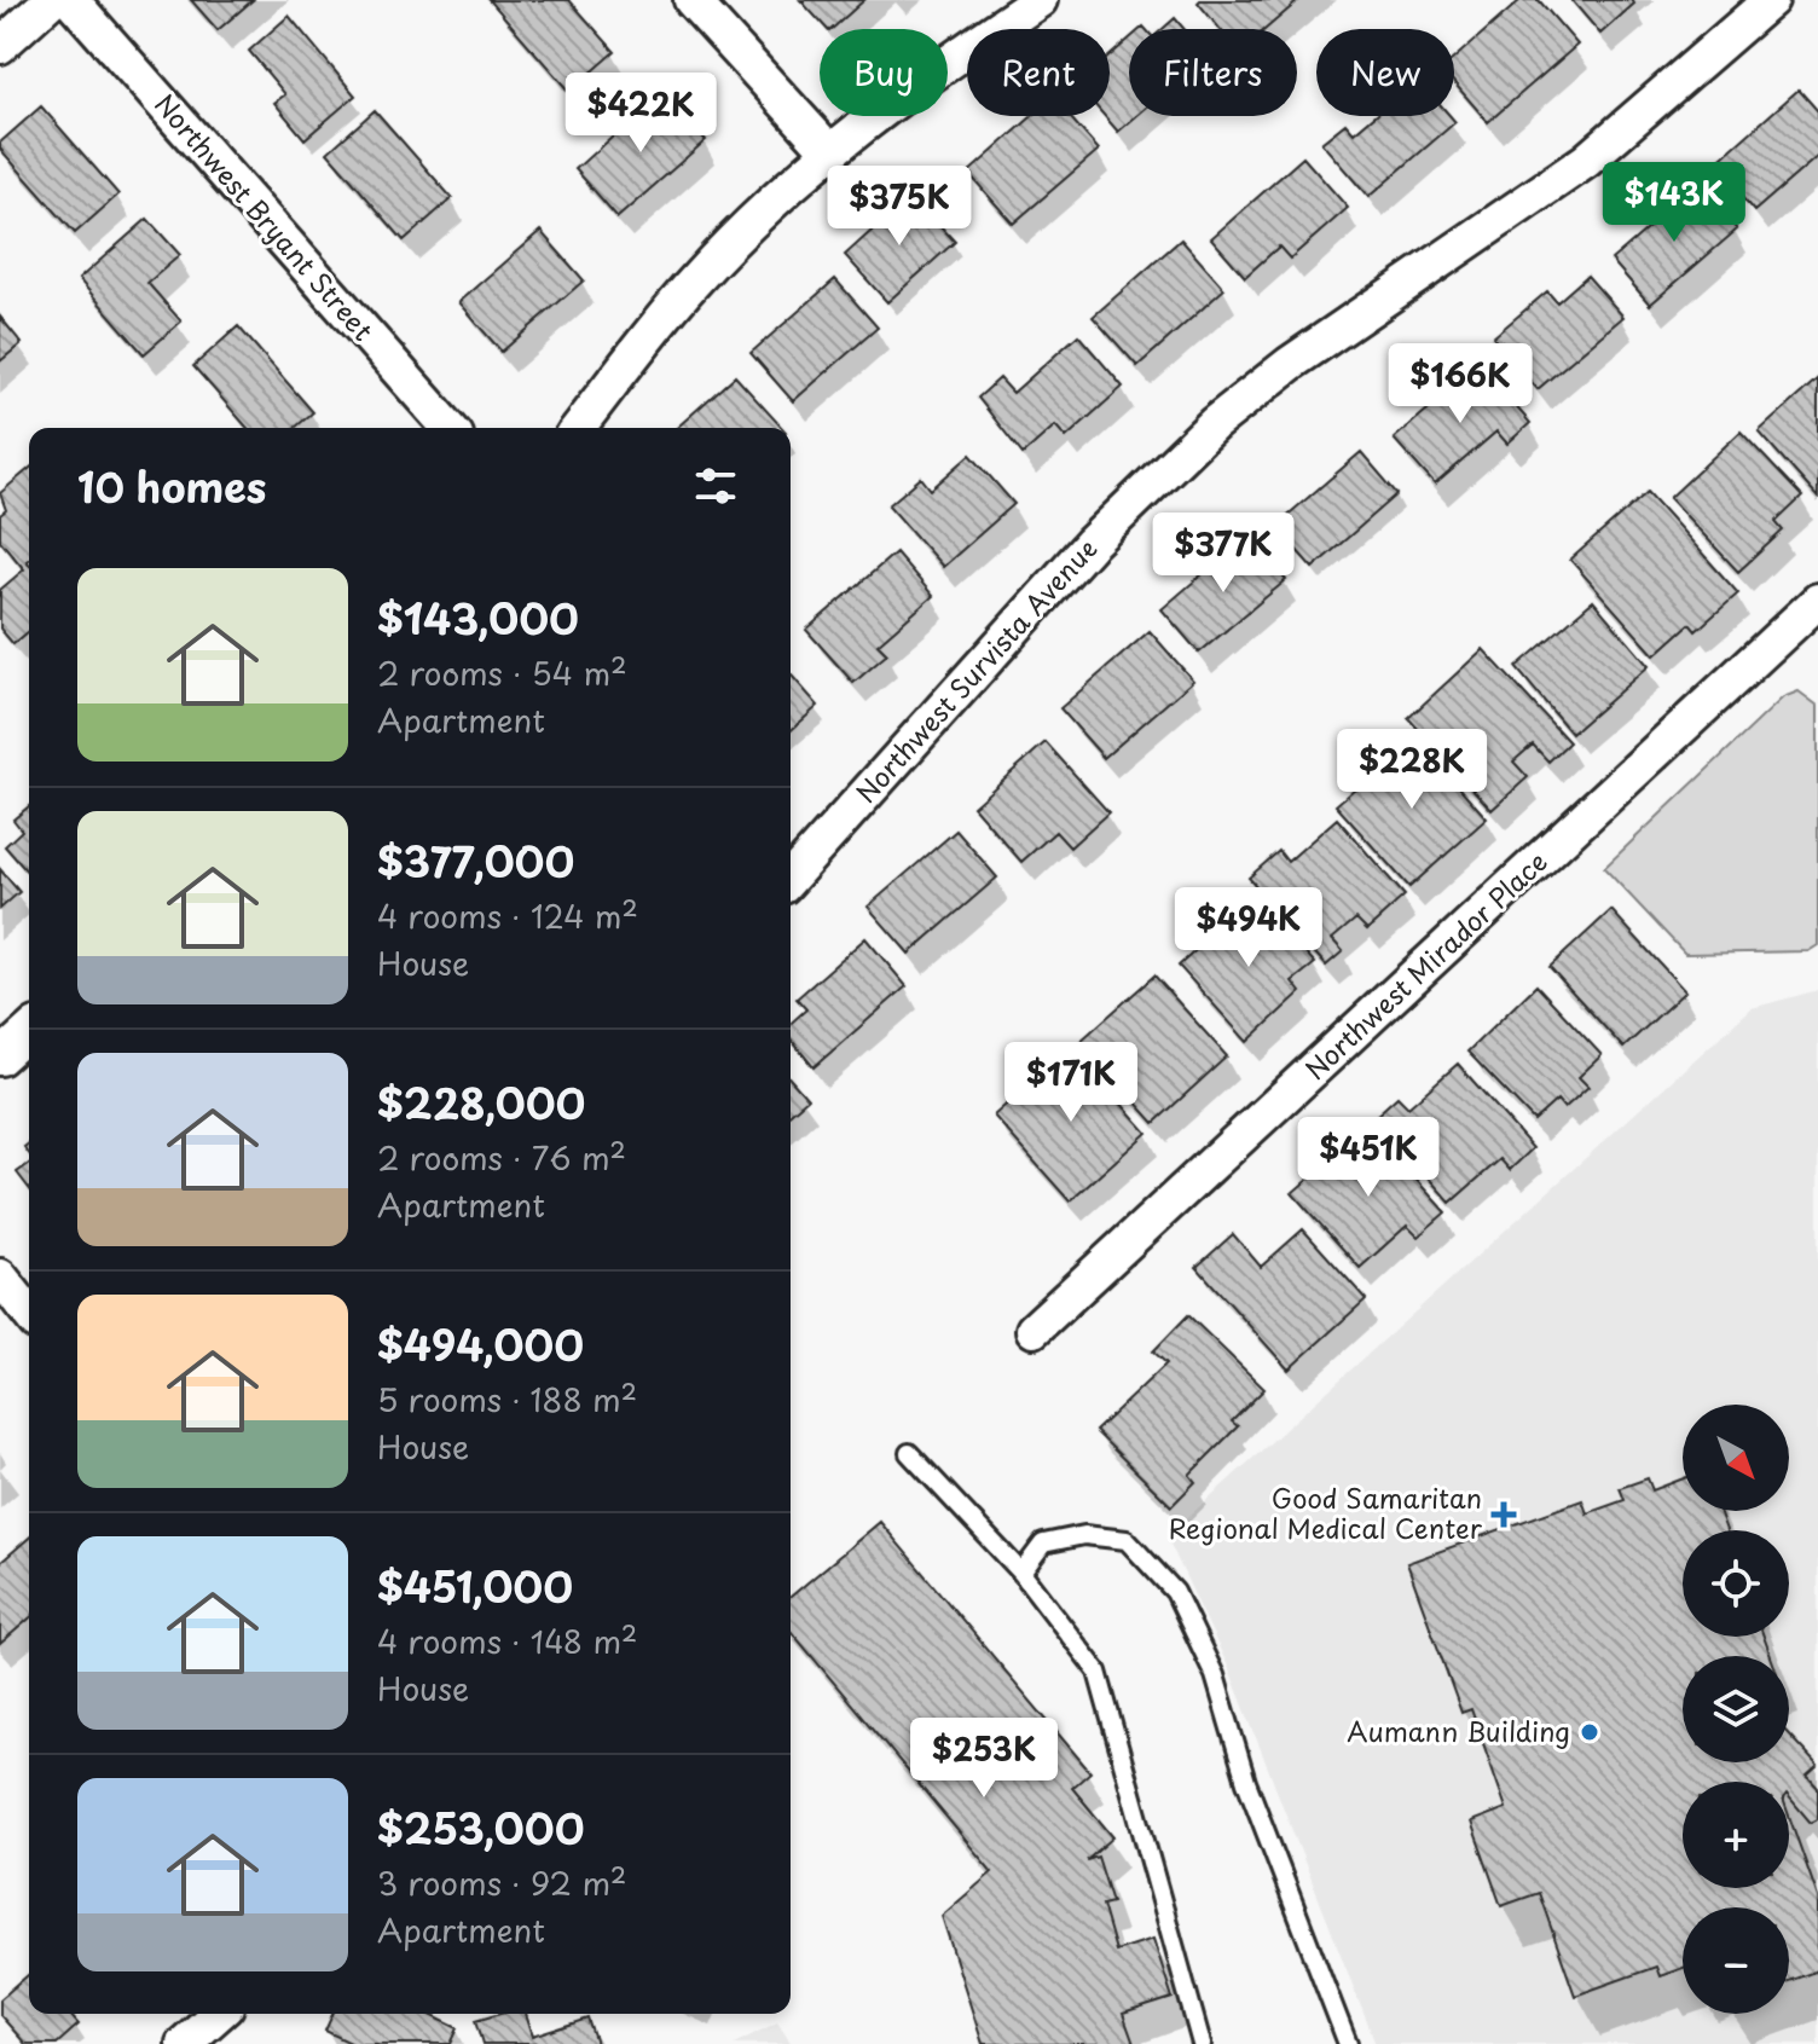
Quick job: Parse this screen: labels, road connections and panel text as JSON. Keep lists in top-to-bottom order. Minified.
{"streets":{"street":["Northwest Bryant Street","Northwest Survista Avenue","Northwest Mirador Place"]},"places":{"health":["Good Samaritan Regional Medical Center"],"other":["Aumann Building"]},"north":"bottom right","page":{"chip":["Buy","Rent","Filters","New"],"price":["$422K","$143K","$375K","$166K","$377K","$228K","$494K","$171K","$451K","$253K"],"heading":"10 homes","list":[{"name":"$143,000","note":"2 rooms · 54 m² · Apartment"},{"name":"$377,000","note":"4 rooms · 124 m² · House"},{"name":"$228,000","note":"2 rooms · 76 m² · Apartment"},{"name":"$494,000","note":"5 rooms · 188 m² · House"},{"name":"$451,000","note":"4 rooms · 148 m² · House"},{"name":"$253,000","note":"3 rooms · 92 m² · Apartment"}],"map_buttons":["+","−"]}}
